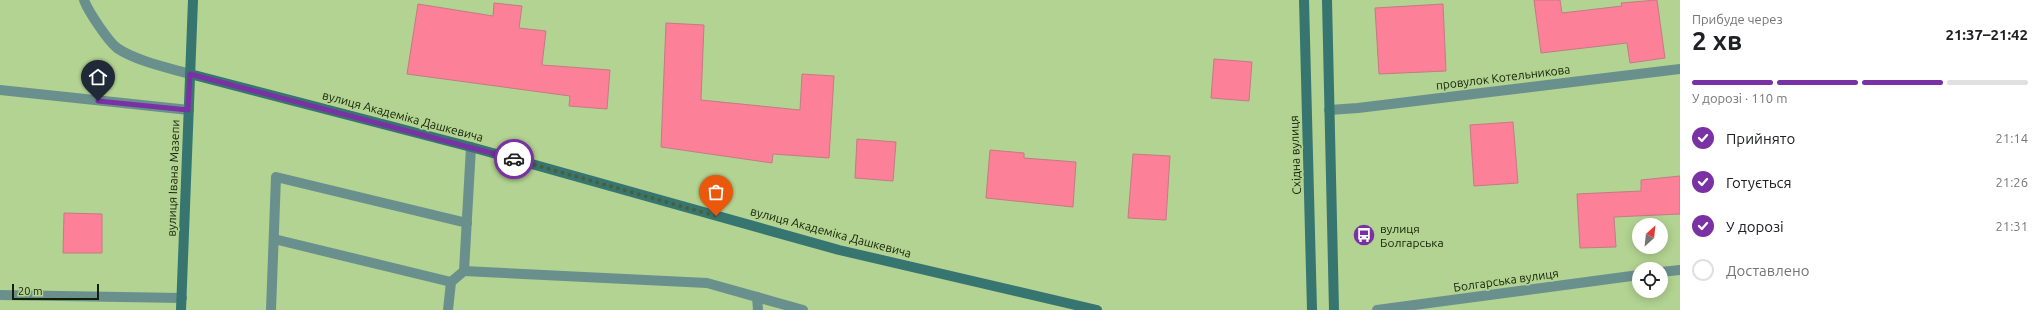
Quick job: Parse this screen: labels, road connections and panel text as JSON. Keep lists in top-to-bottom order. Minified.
{"streets":{"main road":["вулиця Академіка Дашкевича","Східна вулиця","вулиця Івана Мазепи"],"street":["провулок Котельникова","Болгарська вулиця"]},"crossings":[["вулиця Академіка Дашкевича","вулиця Івана Мазепи"]],"places":{"bus stop":["вулиця Болгарська"]},"scale_bar":"20 m","north":"top right","page":{"heading":["2 хв","Прибуде через","21:37–21:42"],"bar":"У дорозі · 110 m","list":[["Прийнято","21:14"],["Готується","21:26"],["У дорозі","21:31"],"Доставлено"],"scale":"20 m"}}
